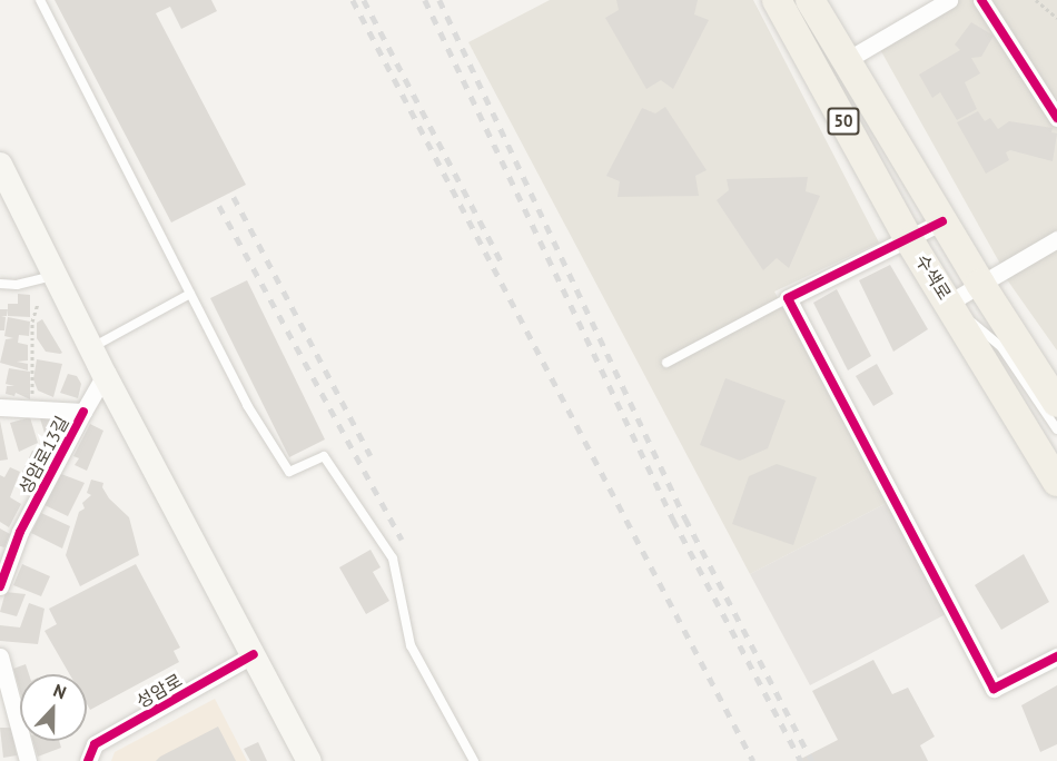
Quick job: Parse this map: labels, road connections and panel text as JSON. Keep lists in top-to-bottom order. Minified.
{"streets":{"main road":["50","수색로"],"street":["성암로13길","성암로"]},"north":"top"}
